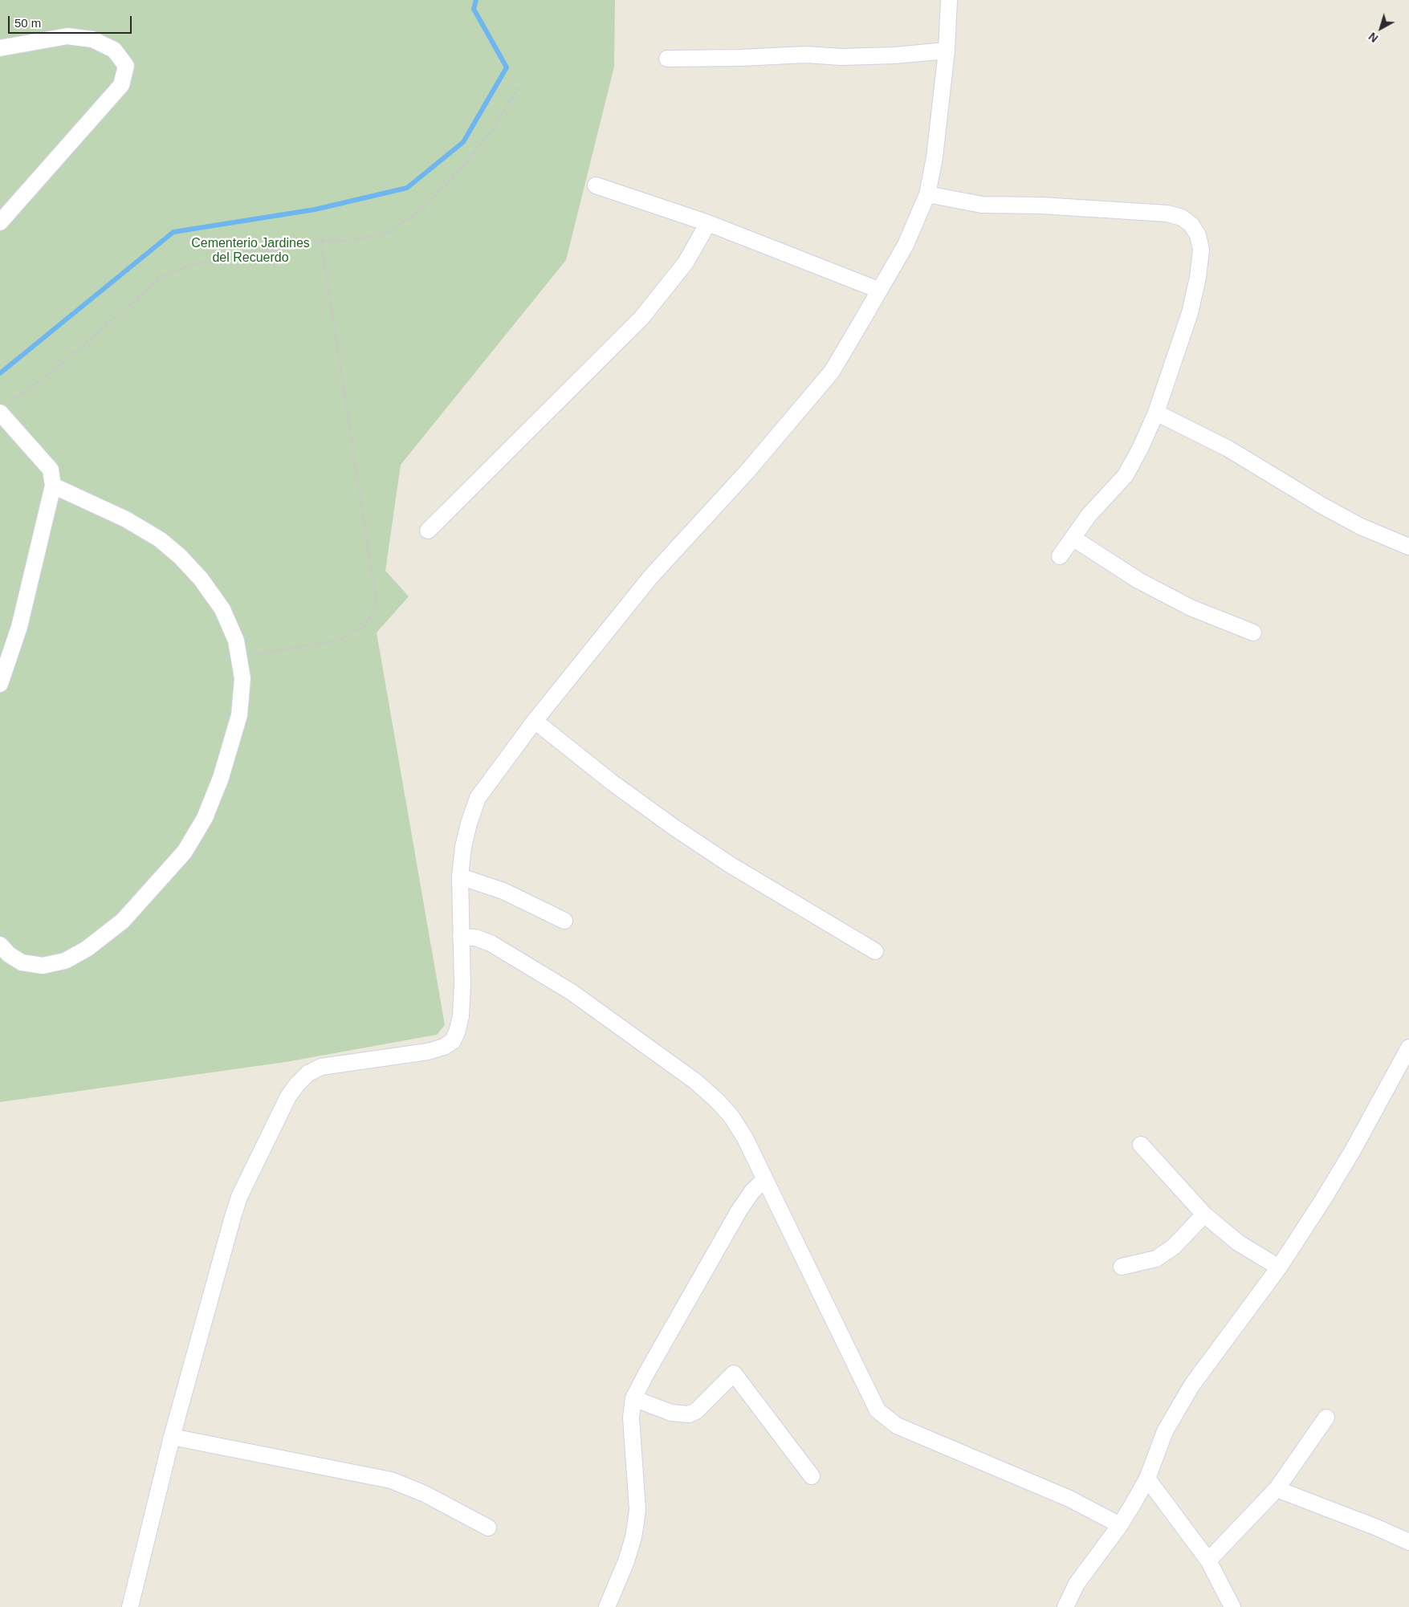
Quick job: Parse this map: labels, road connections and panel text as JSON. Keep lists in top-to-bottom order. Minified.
{"parks":["Cementerio Jardines del Recuerdo"],"scale_bar":"50 m","north":"bottom left"}
